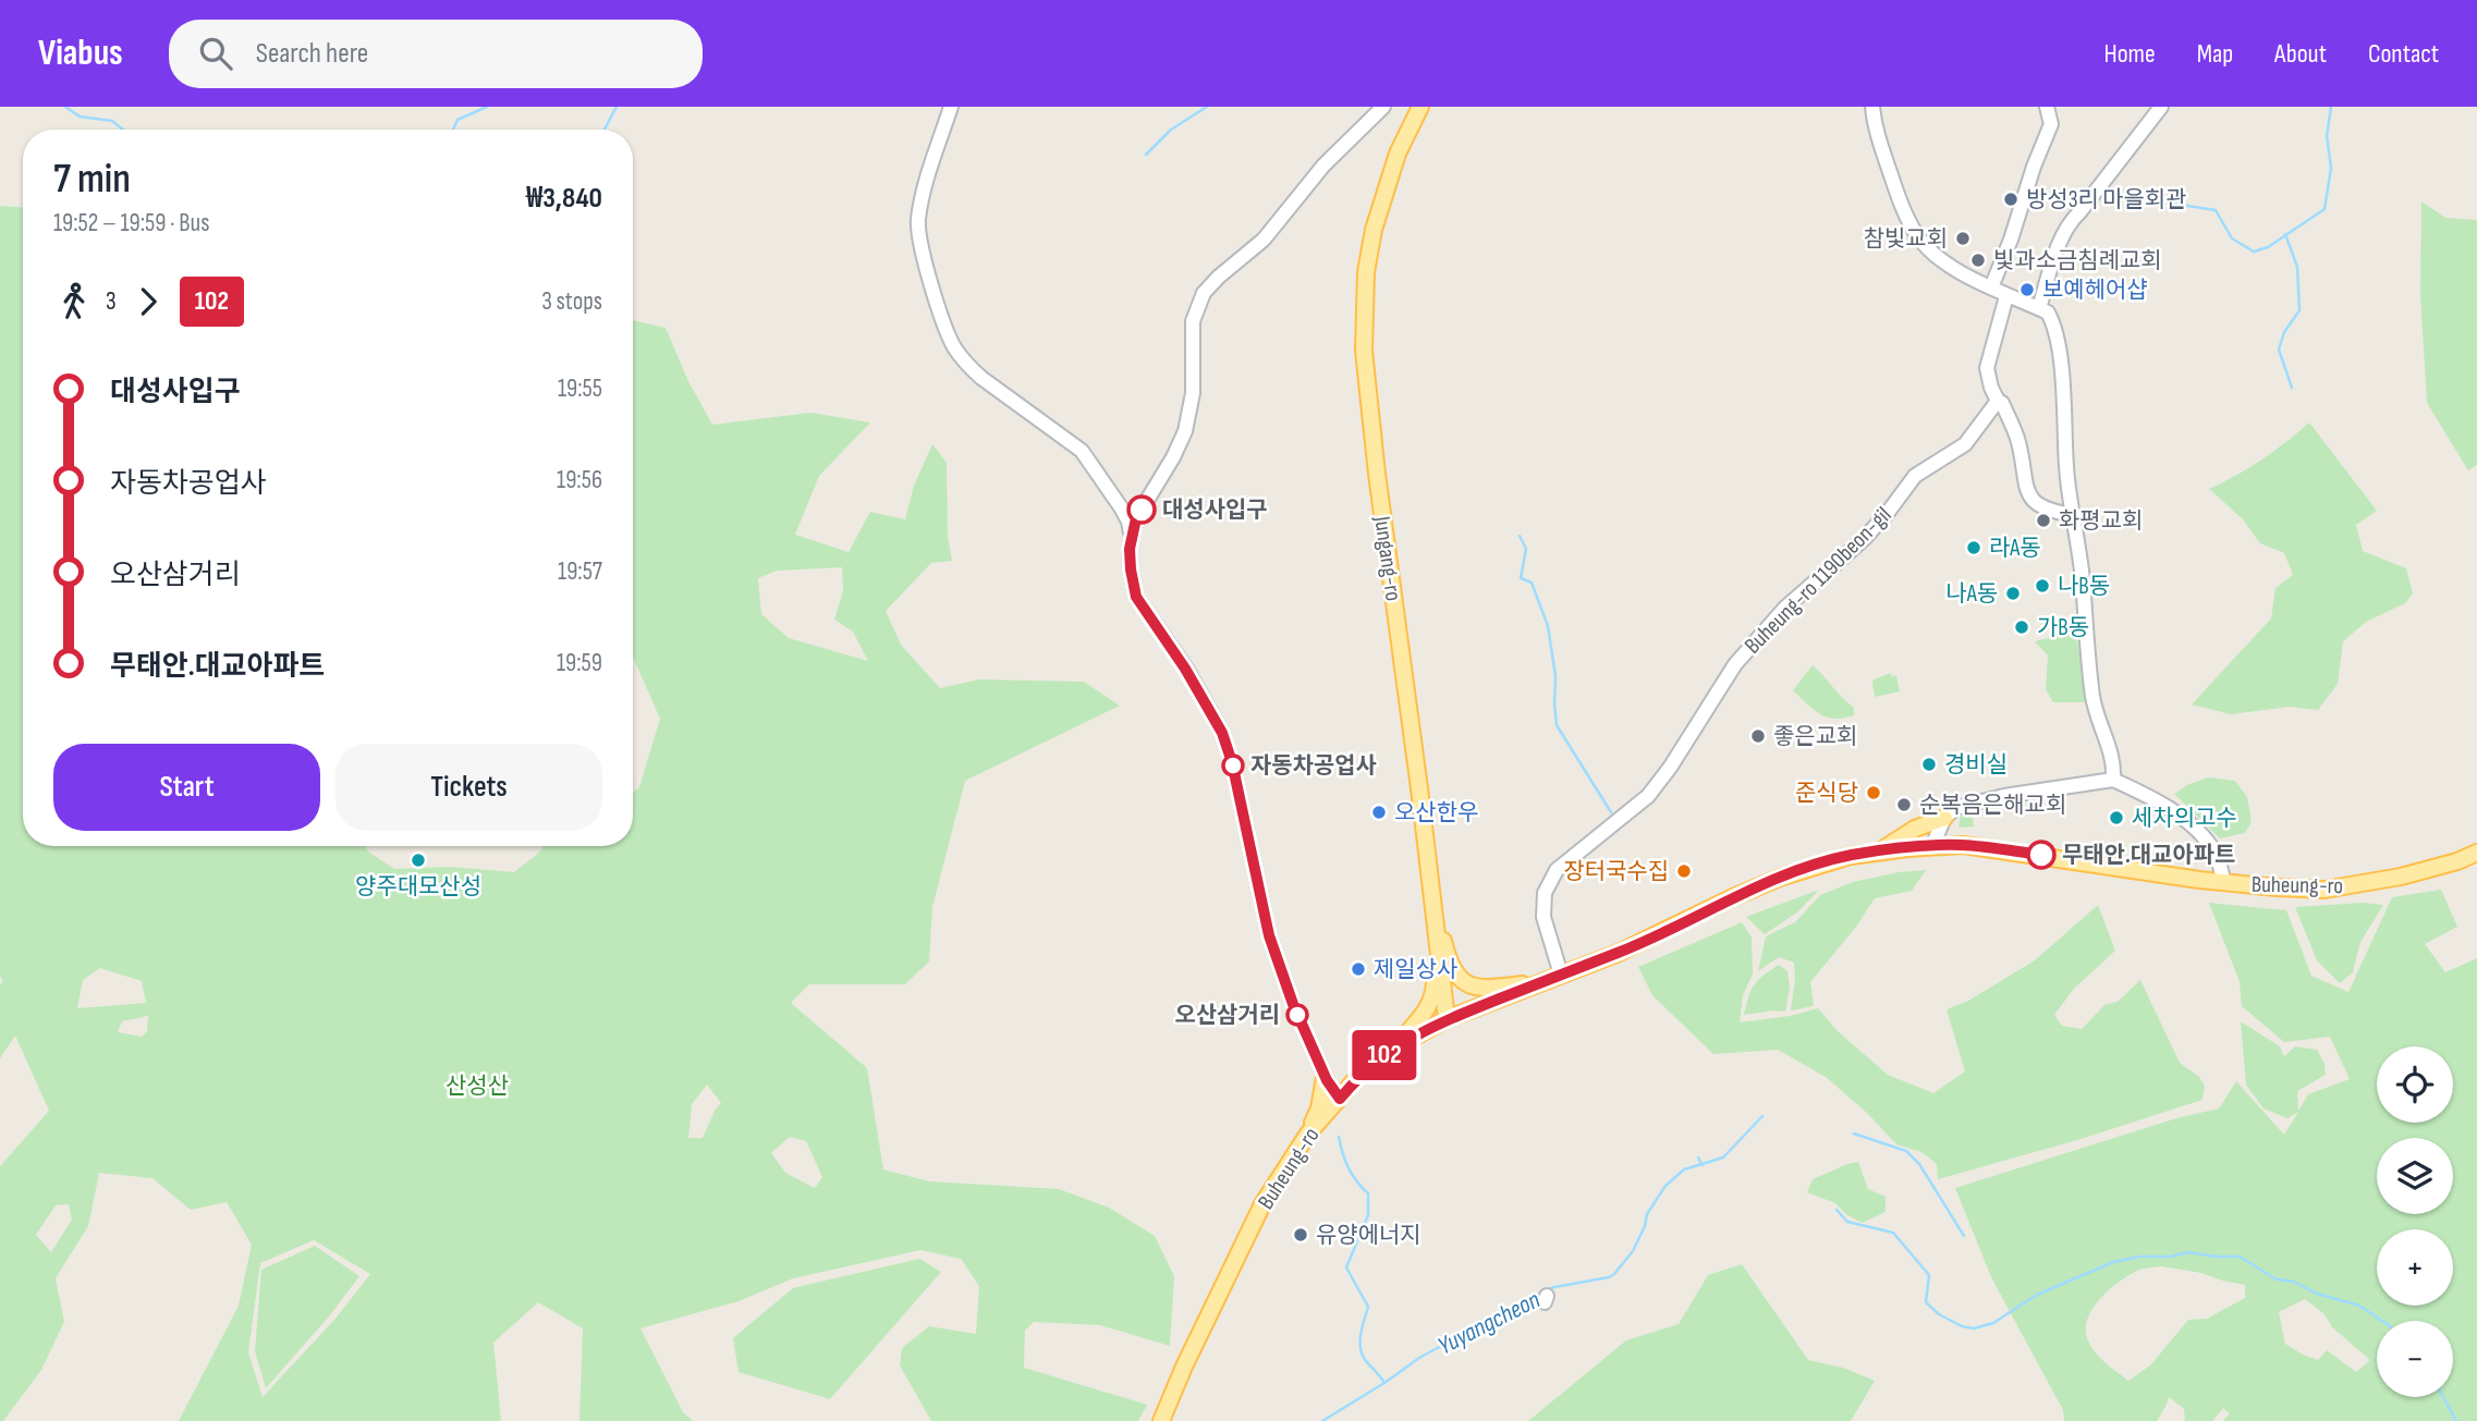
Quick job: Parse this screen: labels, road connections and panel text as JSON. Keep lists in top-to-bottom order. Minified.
{"streets":{"main road":["Jungang-ro","Buheung-ro"],"street":["Buheung-ro 1190beon-gil"]},"crossings":[["Jungang-ro","Buheung-ro"],["Buheung-ro 1190beon-gil","Buheung-ro"]],"water":["Yuyangcheon"],"parks":["산성산"],"places":["방성3리 마을회관","참빛교회","빛과소금침례교회","보예헤어샵","대성사입구","화평교회","라A동","나B동","나A동","가B동","좋은교회","경비실","자동차공업사","준식당","순복음은해교회","오산한우","세차의고수","무태안.대교아파트","양주대모산성","장터국수집","제일상사","오산삼거리","유양에너지"],"lines":["bus line 102"],"page":{"header":"Viabus","search":"Search here","nav":["Home","Map","About","Contact"],"on_map":"102","heading":["7 min","19:52 – 19:59 · Bus","₩3,840"],"legs":["3","102","3 stops"],"list":[{"name":"대성사입구","value":"19:55"},{"name":"자동차공업사","value":"19:56"},{"name":"오산삼거리","value":"19:57"},{"name":"무태안.대교아파트","value":"19:59"}],"buttons":["Start","Tickets"],"map_buttons":["+","−"]}}
